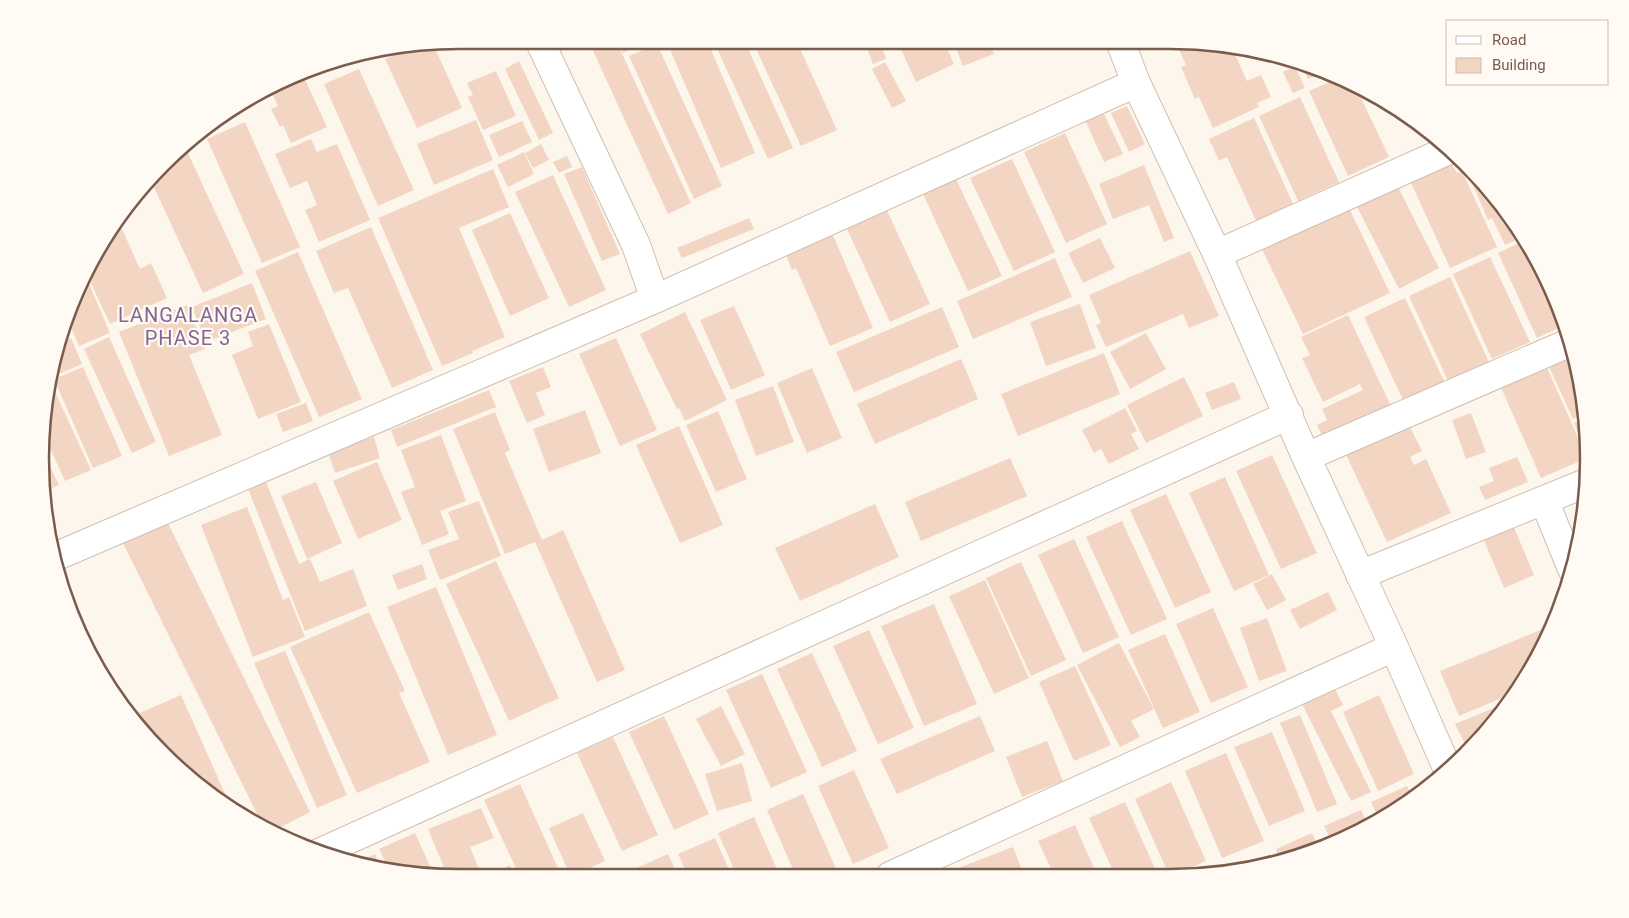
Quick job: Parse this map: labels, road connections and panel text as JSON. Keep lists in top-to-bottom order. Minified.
{"districts":["LANGALANGA PHASE 3"],"legend":["Road","Building"]}
